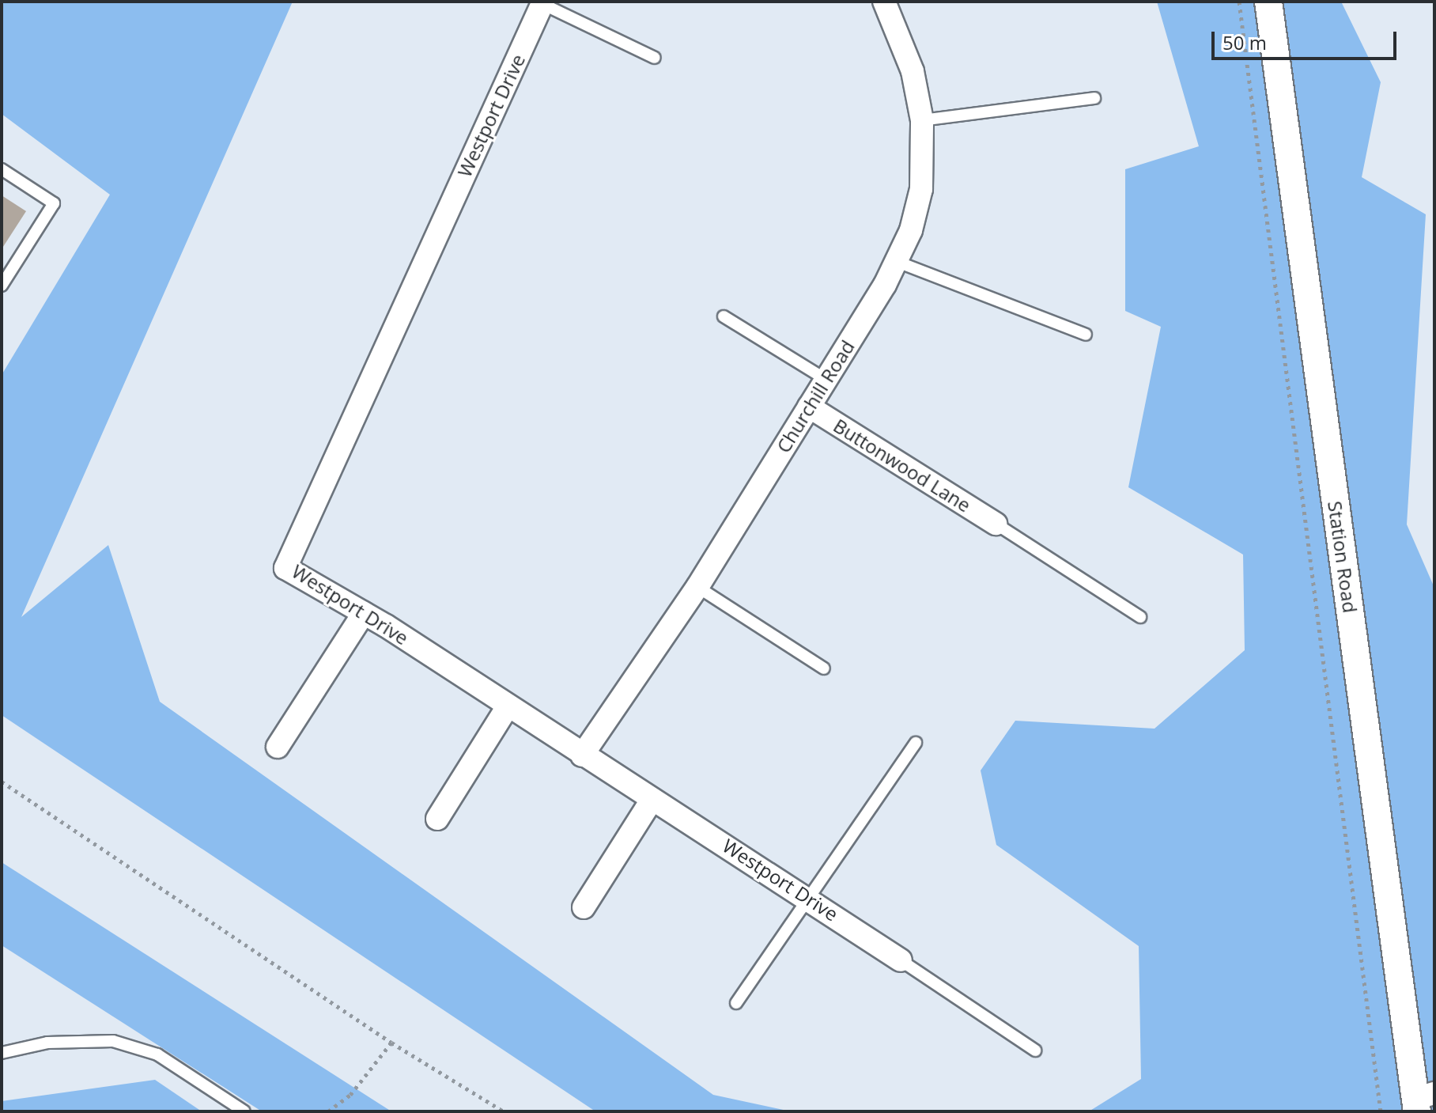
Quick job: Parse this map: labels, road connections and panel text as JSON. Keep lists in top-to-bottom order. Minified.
{"streets":{"street":["Westport Drive","Churchill Road","Buttonwood Lane","Station Road"]},"crossings":[["Westport Drive","Churchill Road"],["Churchill Road","Buttonwood Lane"]],"scale_bar":"50 m"}
